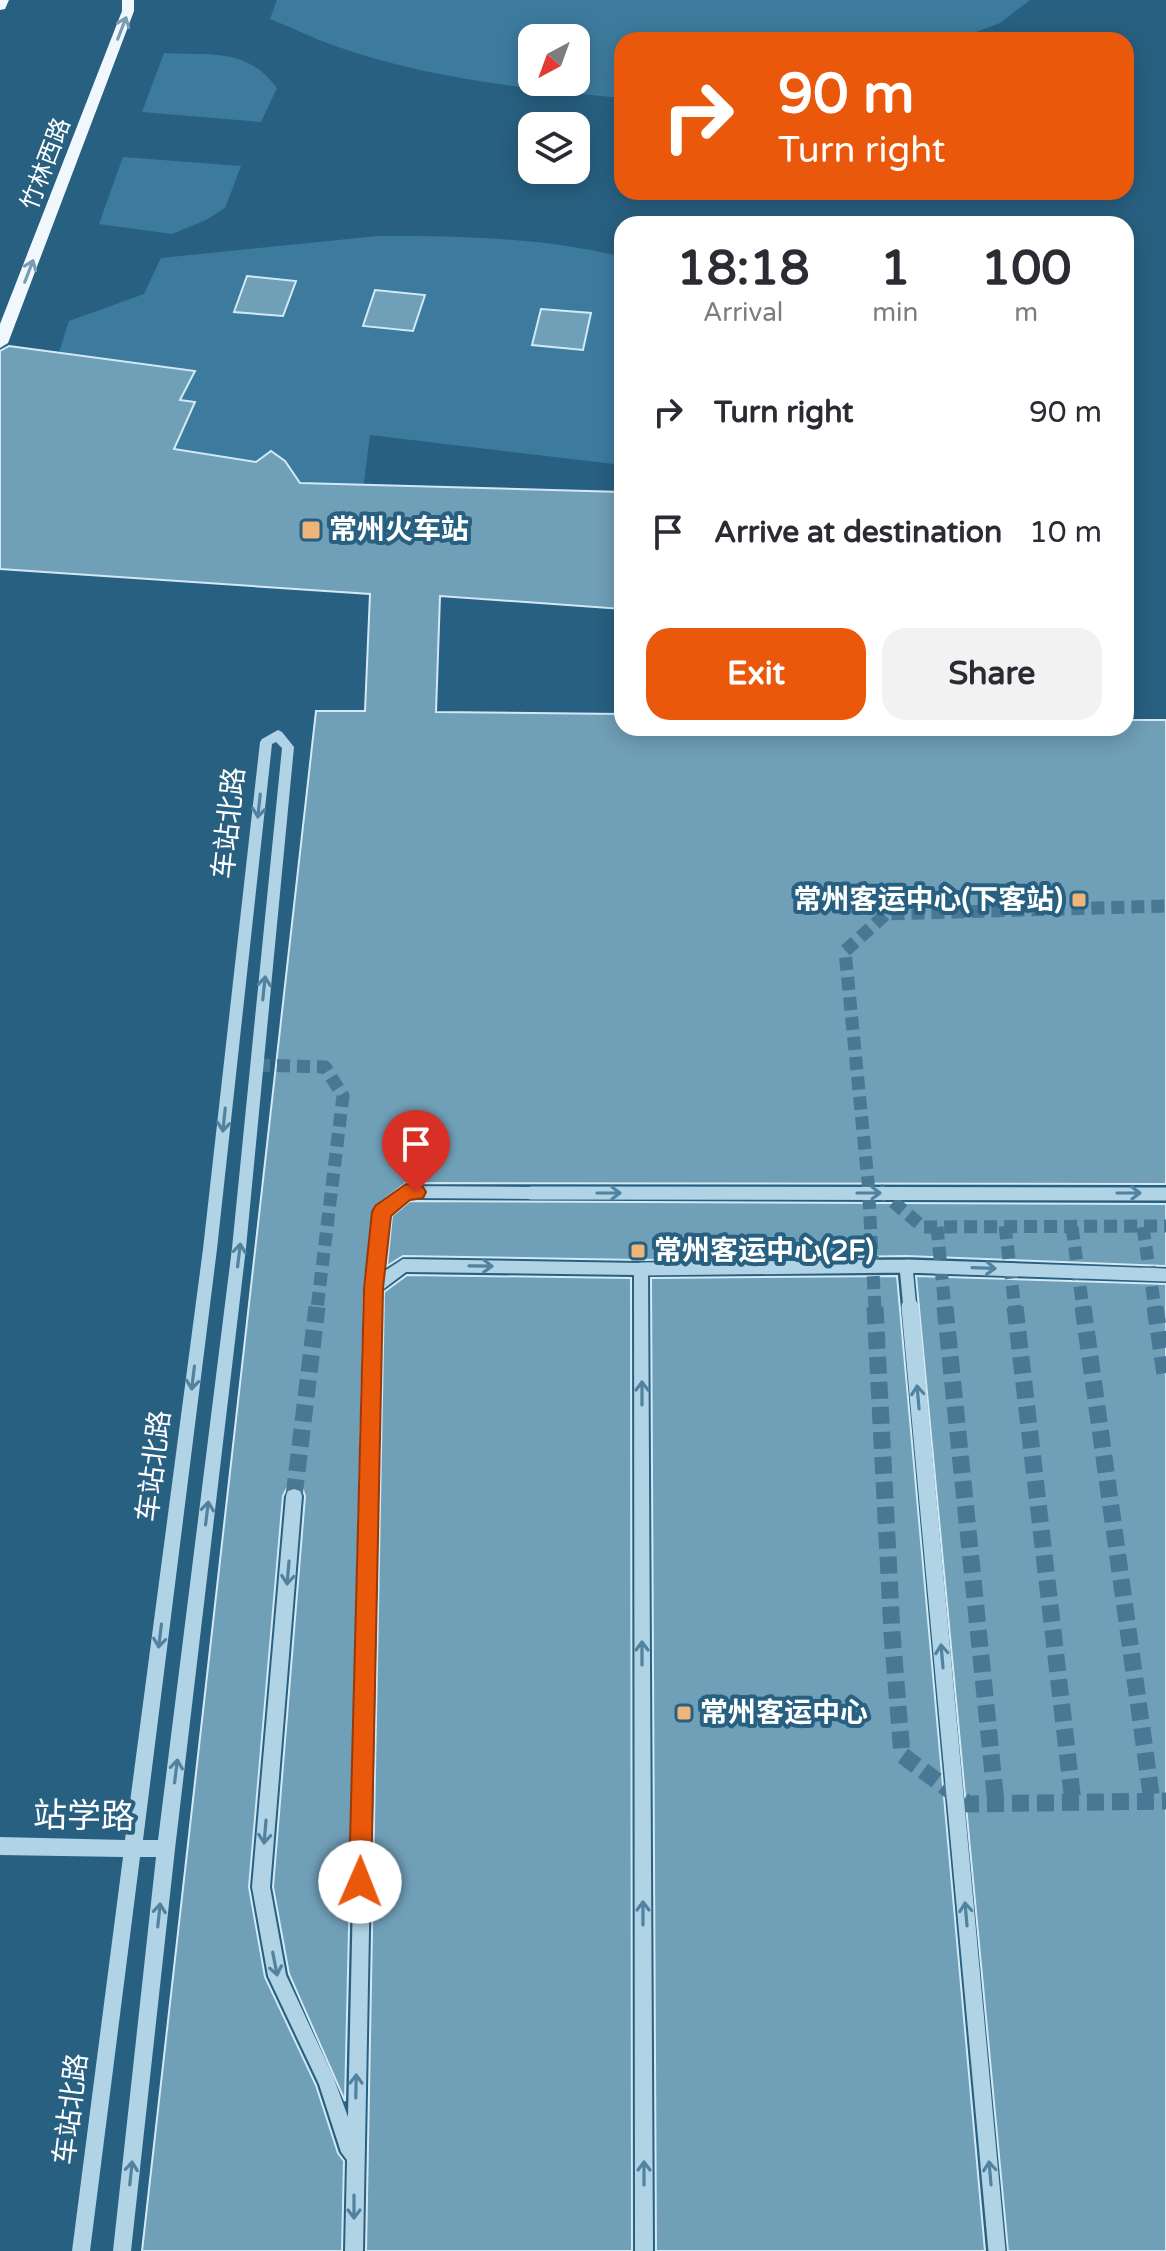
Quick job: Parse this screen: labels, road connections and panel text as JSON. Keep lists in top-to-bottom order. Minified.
{"streets":{"main road":["竹林西路"],"street":["车站北路","站学路"]},"crossings":[["车站北路","站学路"]],"one_way":["竹林西路"],"places":{"transit":["常州火车站","常州客运中心(下客站)","常州客运中心(2F)","常州客运中心"]},"north":"bottom left","page":{"turn":["90 m","Turn right"],"eta":["18:18","Arrival","1","min","100","m"],"list":[{"name":"Turn right","value":"90 m"},{"name":"Arrive at destination","value":"10 m"}],"buttons":["Exit","Share"]}}
